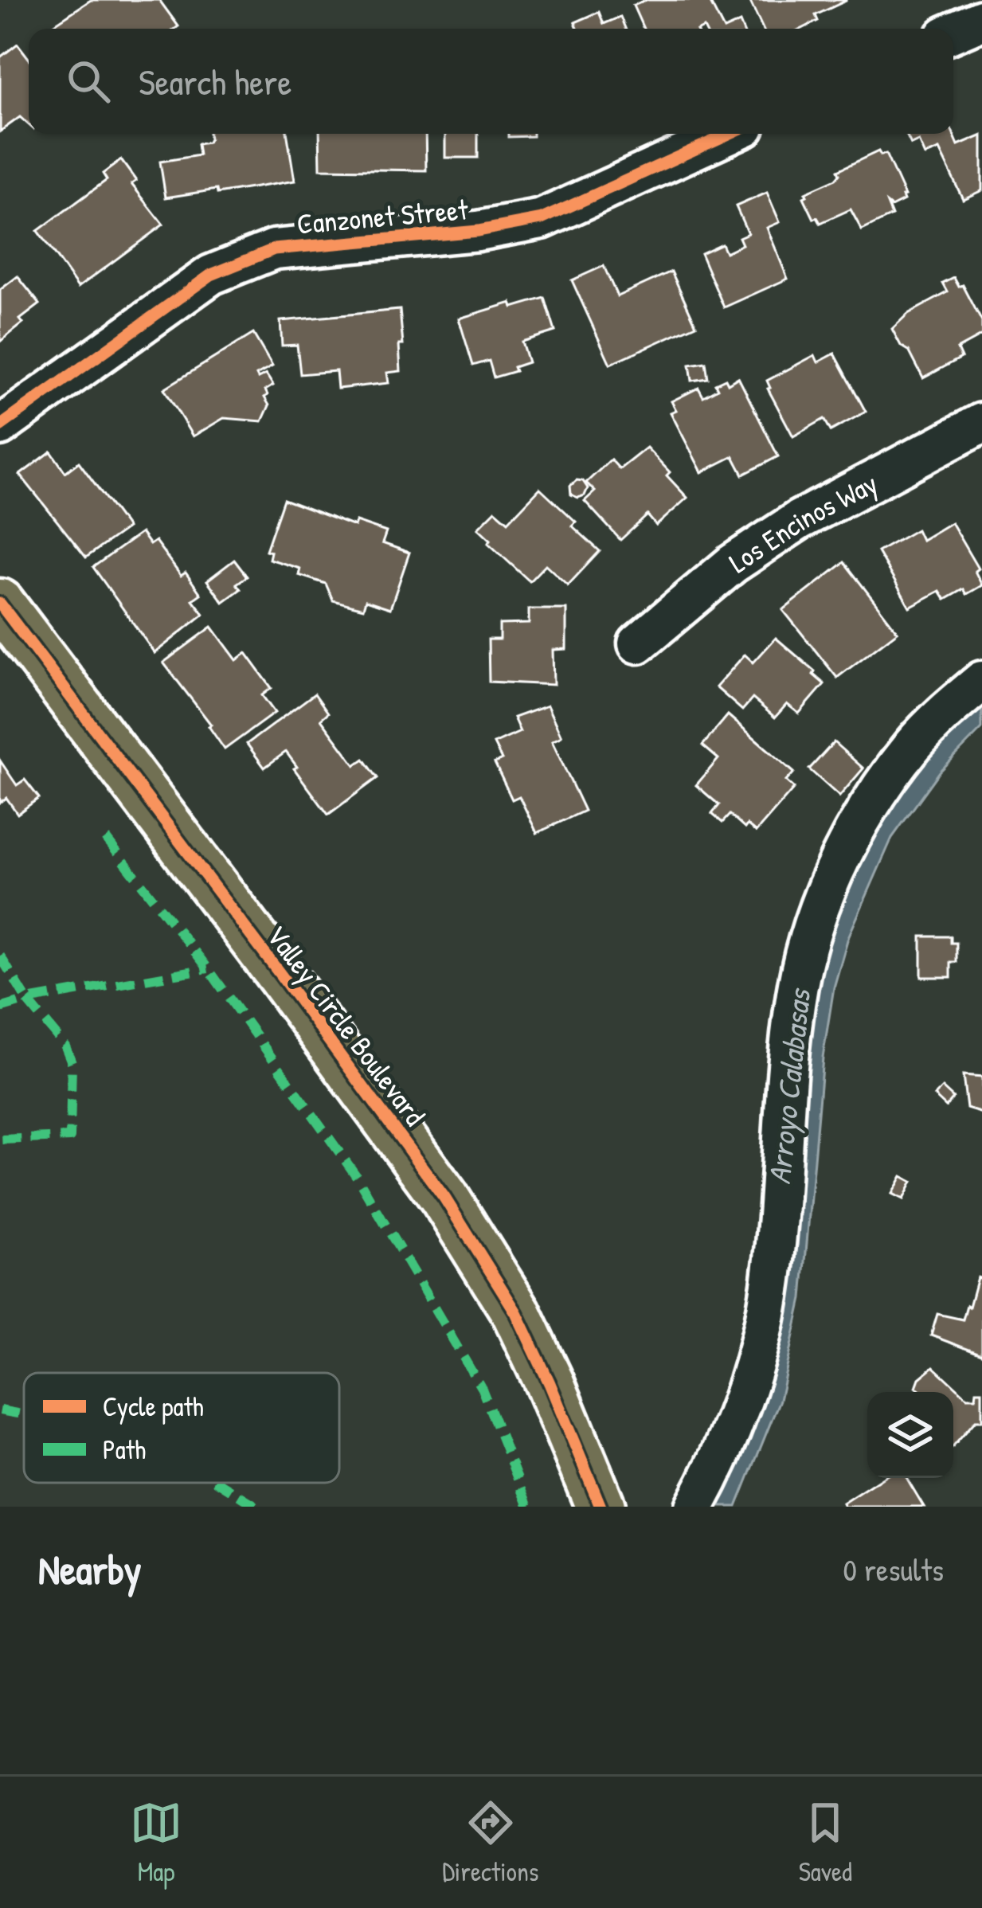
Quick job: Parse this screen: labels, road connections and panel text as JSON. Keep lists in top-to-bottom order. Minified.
{"streets":{"main road":["Valley Circle Boulevard"],"street":["Canzonet Street","Los Encinos Way"]},"water":["Arroyo Calabasas"],"legend":["Cycle path","Path"],"page":{"search":"Search here","heading":["Nearby","0 results"],"nav":["Map","Directions","Saved"]}}
